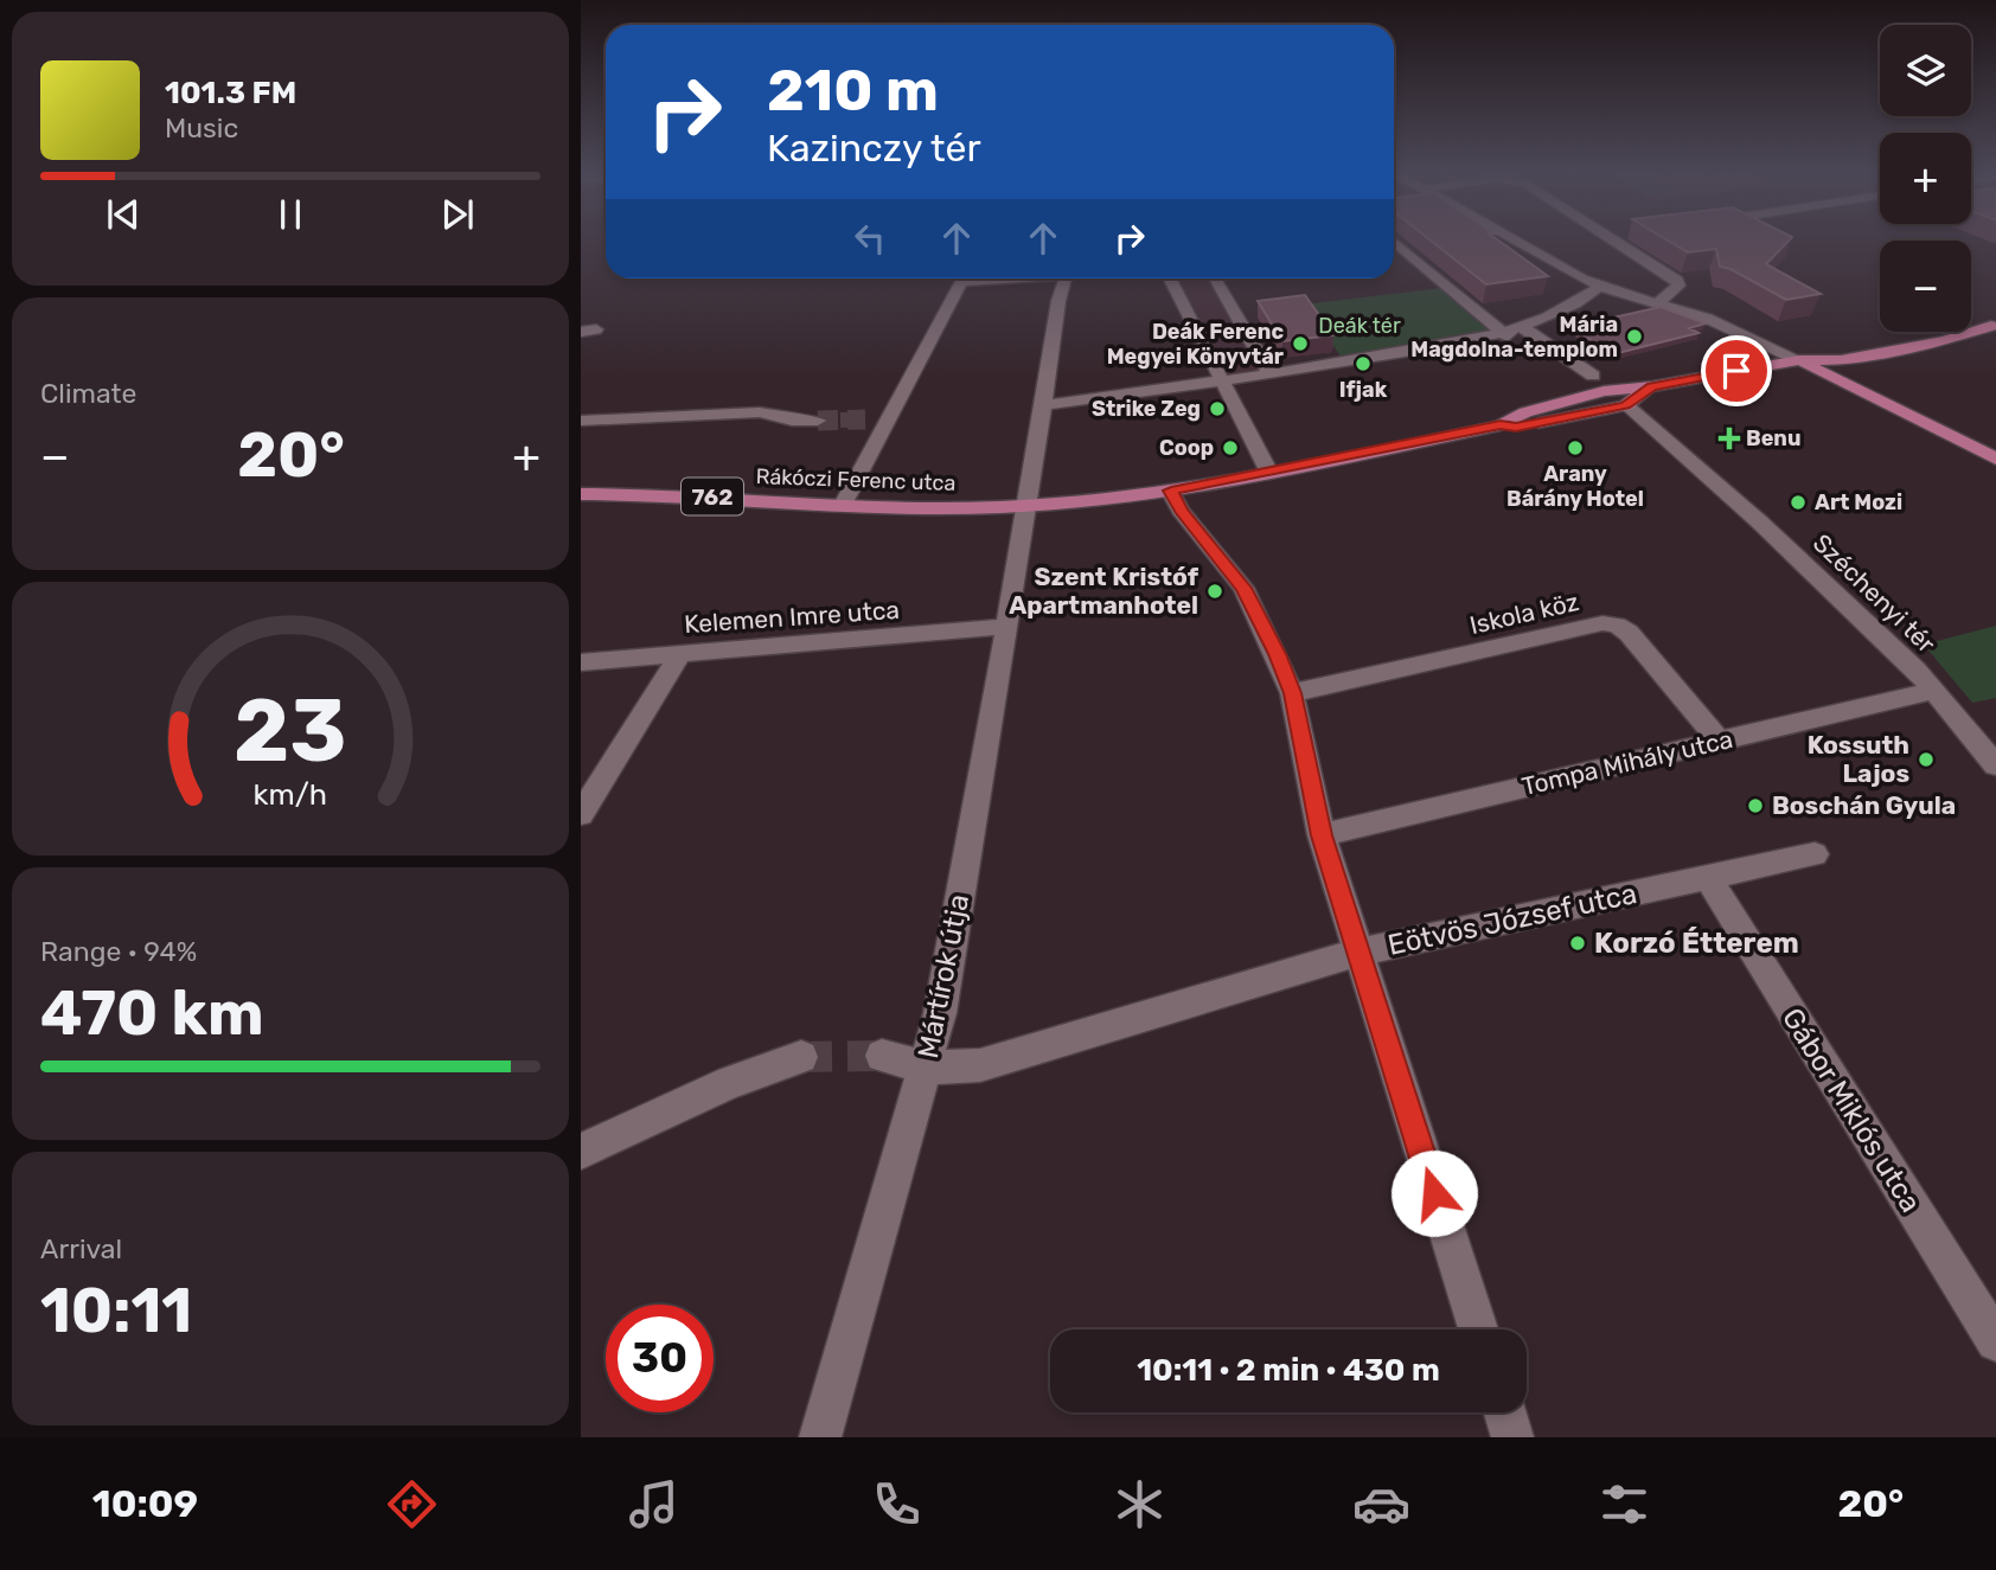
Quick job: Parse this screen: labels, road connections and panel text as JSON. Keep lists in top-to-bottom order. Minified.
{"streets":{"main road":["Rákóczi Ferenc utca","762"],"street":["Széchenyi tér","Iskola köz","Kelemen Imre utca","Tompa Mihály utca","Eötvös József utca","Mártírok útja","Gábor Miklós utca"]},"crossings":[["Rákóczi Ferenc utca","762"],["Rákóczi Ferenc utca","Mártírok útja"],["762","Széchenyi tér"],["762","Mártírok útja"],["Széchenyi tér","Tompa Mihály utca"],["Iskola köz","Tompa Mihály utca"],["Kelemen Imre utca","Mártírok útja"],["Eötvös József utca","Mártírok útja"],["Eötvös József utca","Gábor Miklós utca"]],"parks":["Deák tér"],"places":{"other":["Mária Magdolna-templom","Deák Ferenc Megyei Könyvtár","Ifjak","Strike Zeg","Coop","Arany Bárány Hotel","Art Mozi","Szent Kristóf Apartmanhotel","Kossuth Lajos","Boschán Gyula","Korzó Étterem"],"health":["Benu"]},"page":{"map_buttons":["+","−"],"turn":["210 m","Kazinczy tér"],"song":["101.3 FM","Music"],"tile":["Climate",["Range · 94%","470 km"],["Arrival","10:11"]],"heat":["−","20°","+"],"limit":"30","trip":"10:11 · 2 min · 430 m","tabs":["10:09","20°"],"gauge":["23","km/h"]}}
